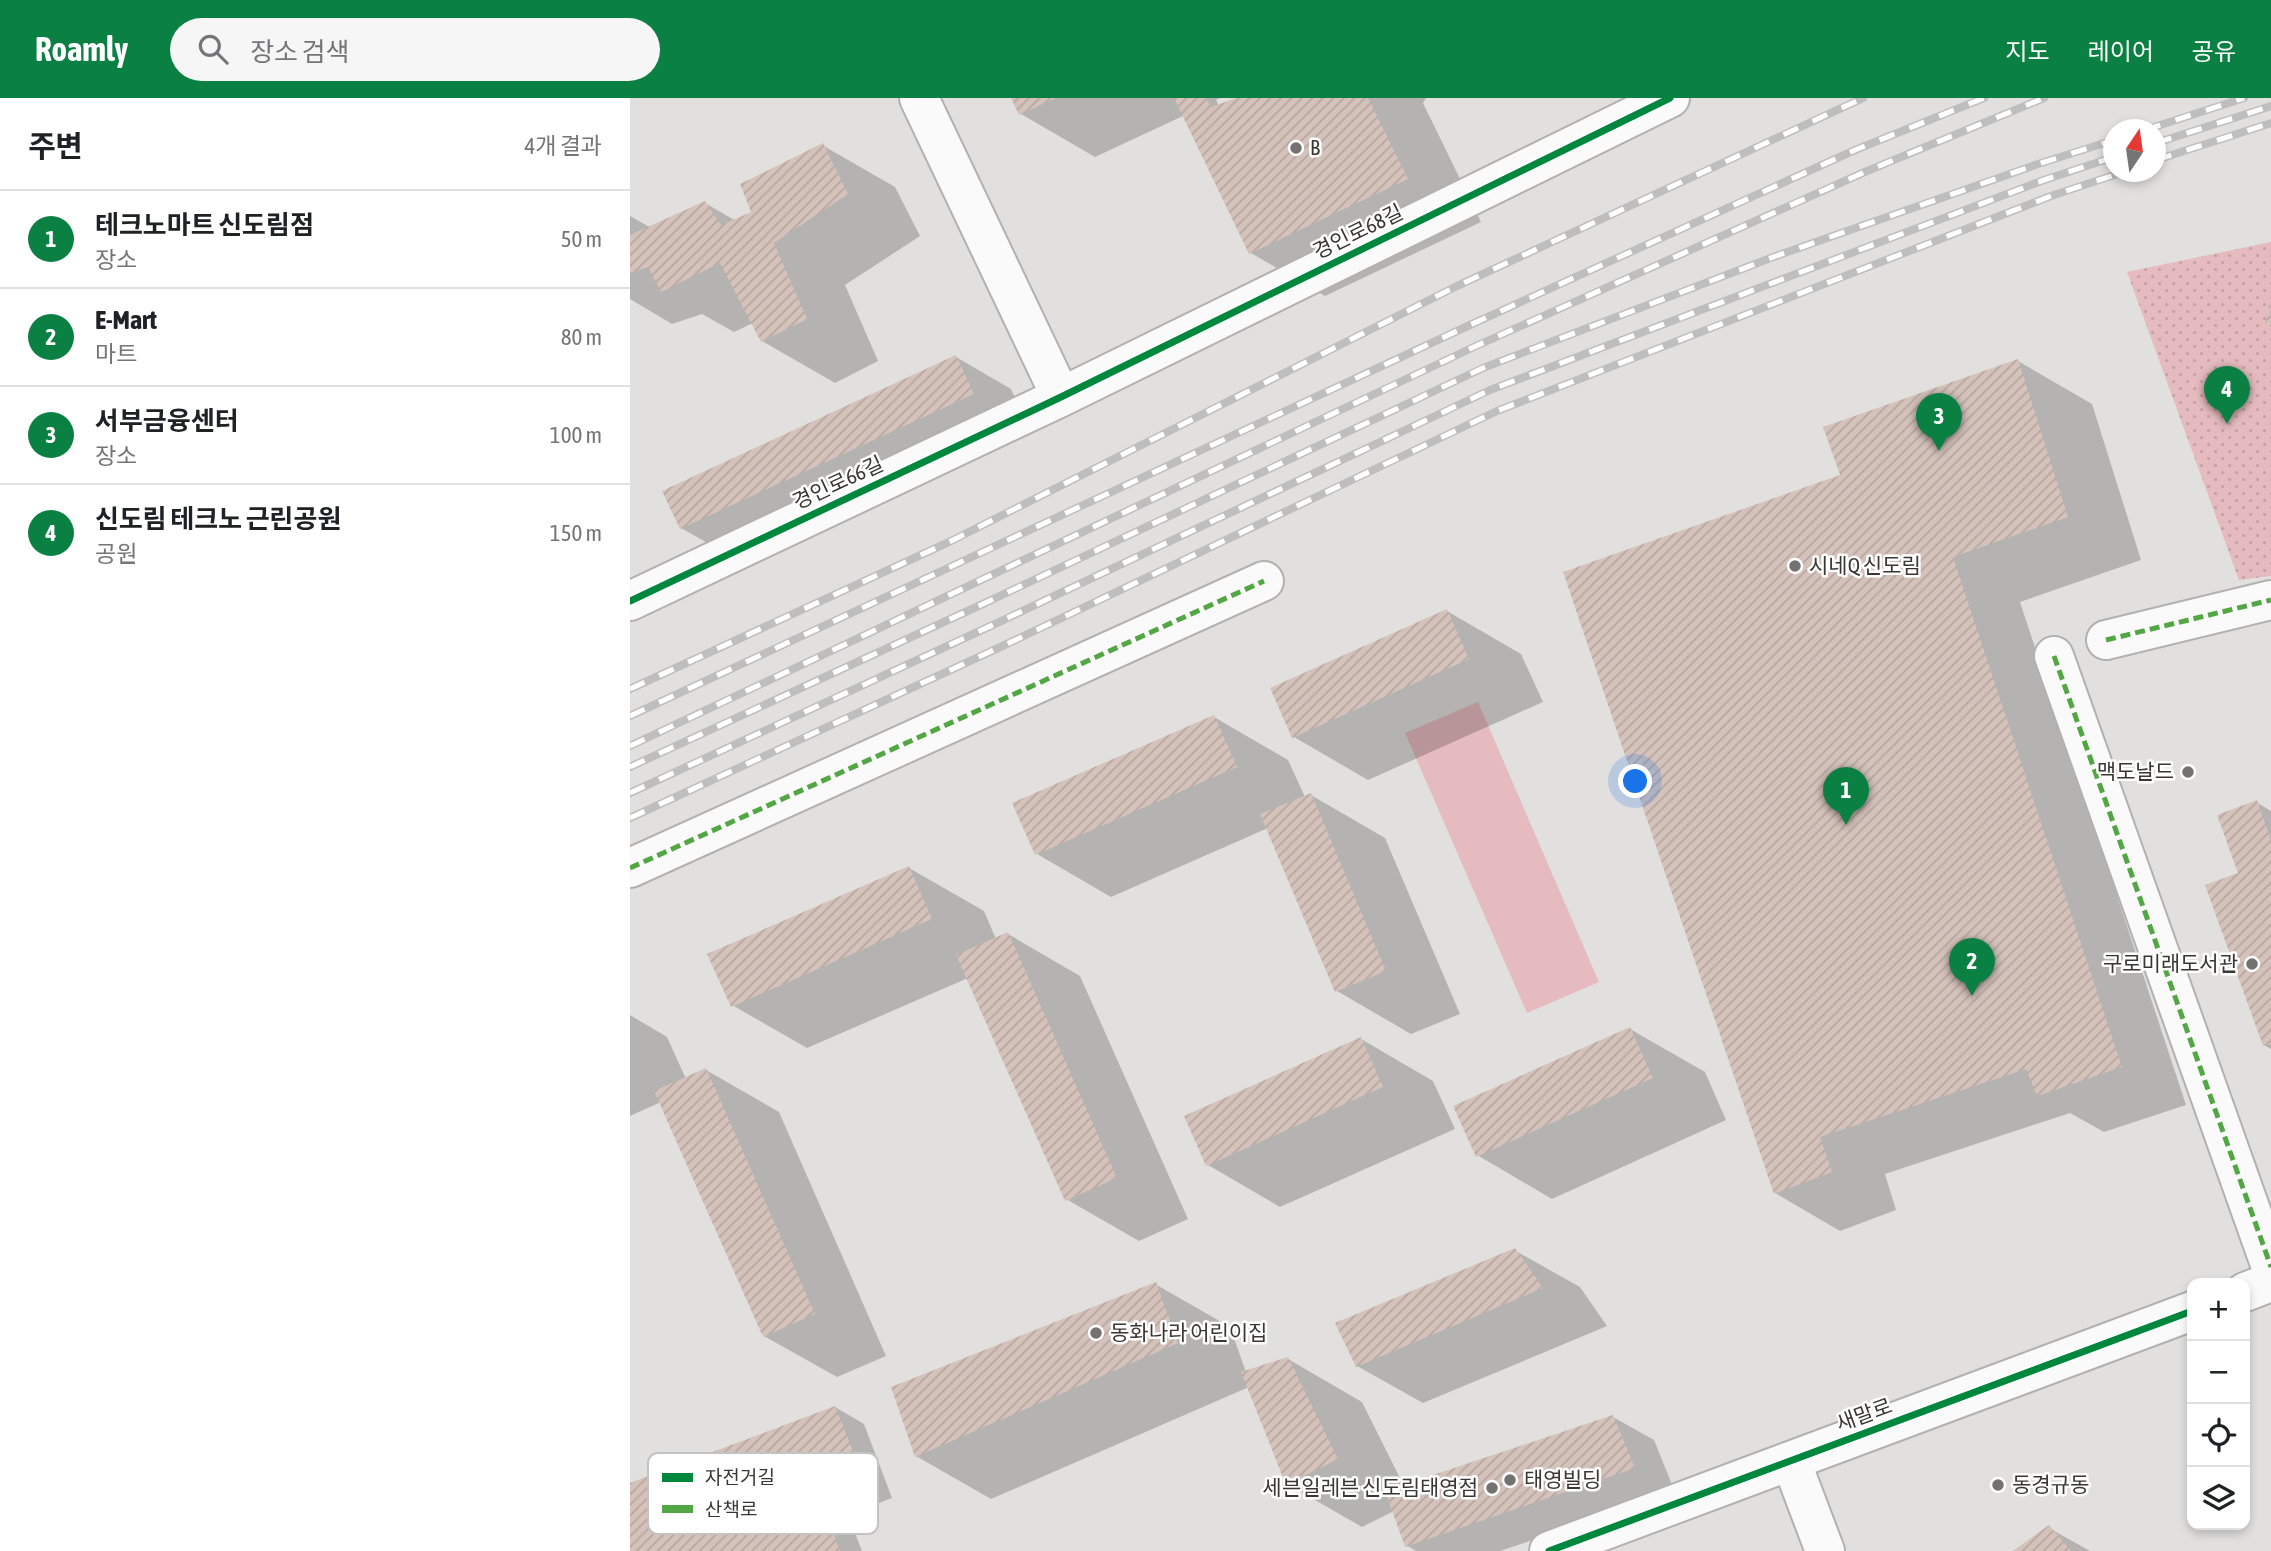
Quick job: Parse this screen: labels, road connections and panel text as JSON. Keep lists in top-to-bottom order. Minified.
{"streets":{"street":["경인로68길","경인로66길","새말로"]},"crossings":[["경인로68길","경인로66길"]],"places":["B","시네Q 신도림","맥도날드","구로미래도서관","동화나라 어린이집","태영빌딩","동경규동","세븐일레븐 신도림태영점"],"legend":["자전거길","산책로"],"north":"top","page":{"header":"Roamly","search":"장소 검색","nav":["지도","레이어","공유"],"heading":["주변","4개 결과"],"list":[{"mark":"1","name":"테크노마트 신도림점","note":"장소","value":"50 m"},{"mark":"2","name":"E-Mart","note":"마트","value":"80 m"},{"mark":"3","name":"서부금융센터","note":"장소","value":"100 m"},{"mark":"4","name":"신도림 테크노 근린공원","note":"공원","value":"150 m"}],"pins":["4","3","1","2"],"map_buttons":["+","−"]}}
